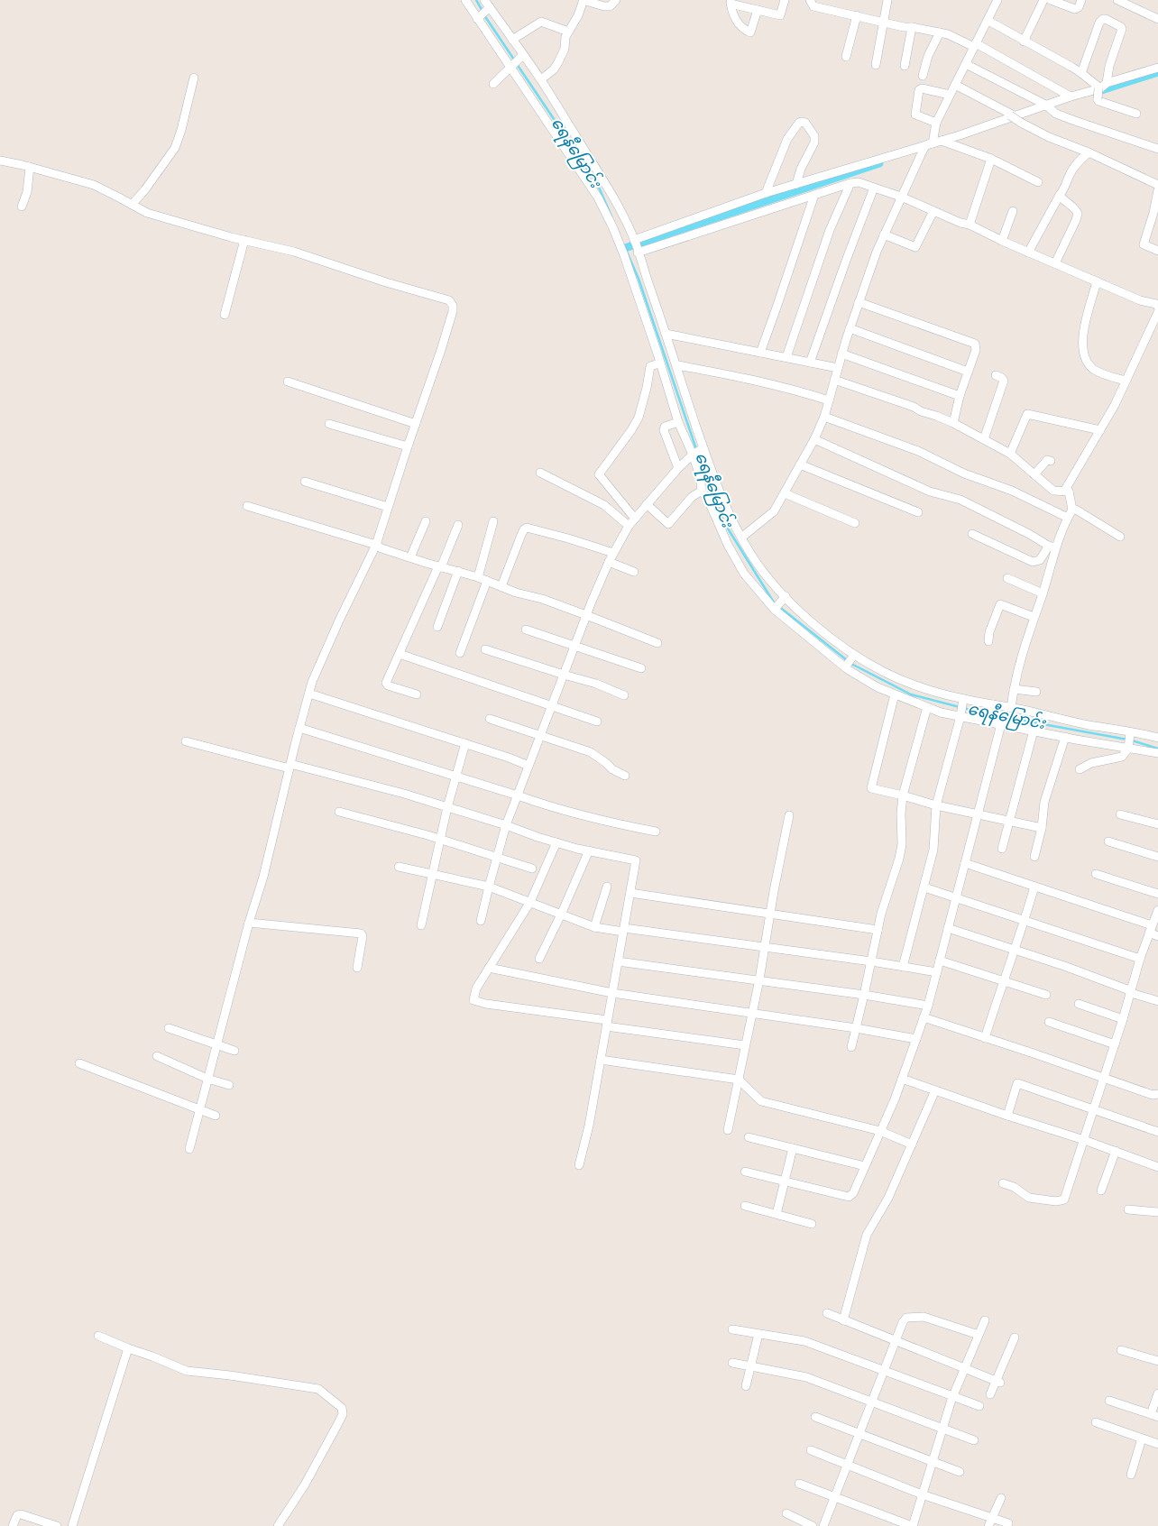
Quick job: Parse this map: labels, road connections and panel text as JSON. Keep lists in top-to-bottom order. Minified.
{"water":["ရေနီမြောင်း"]}
